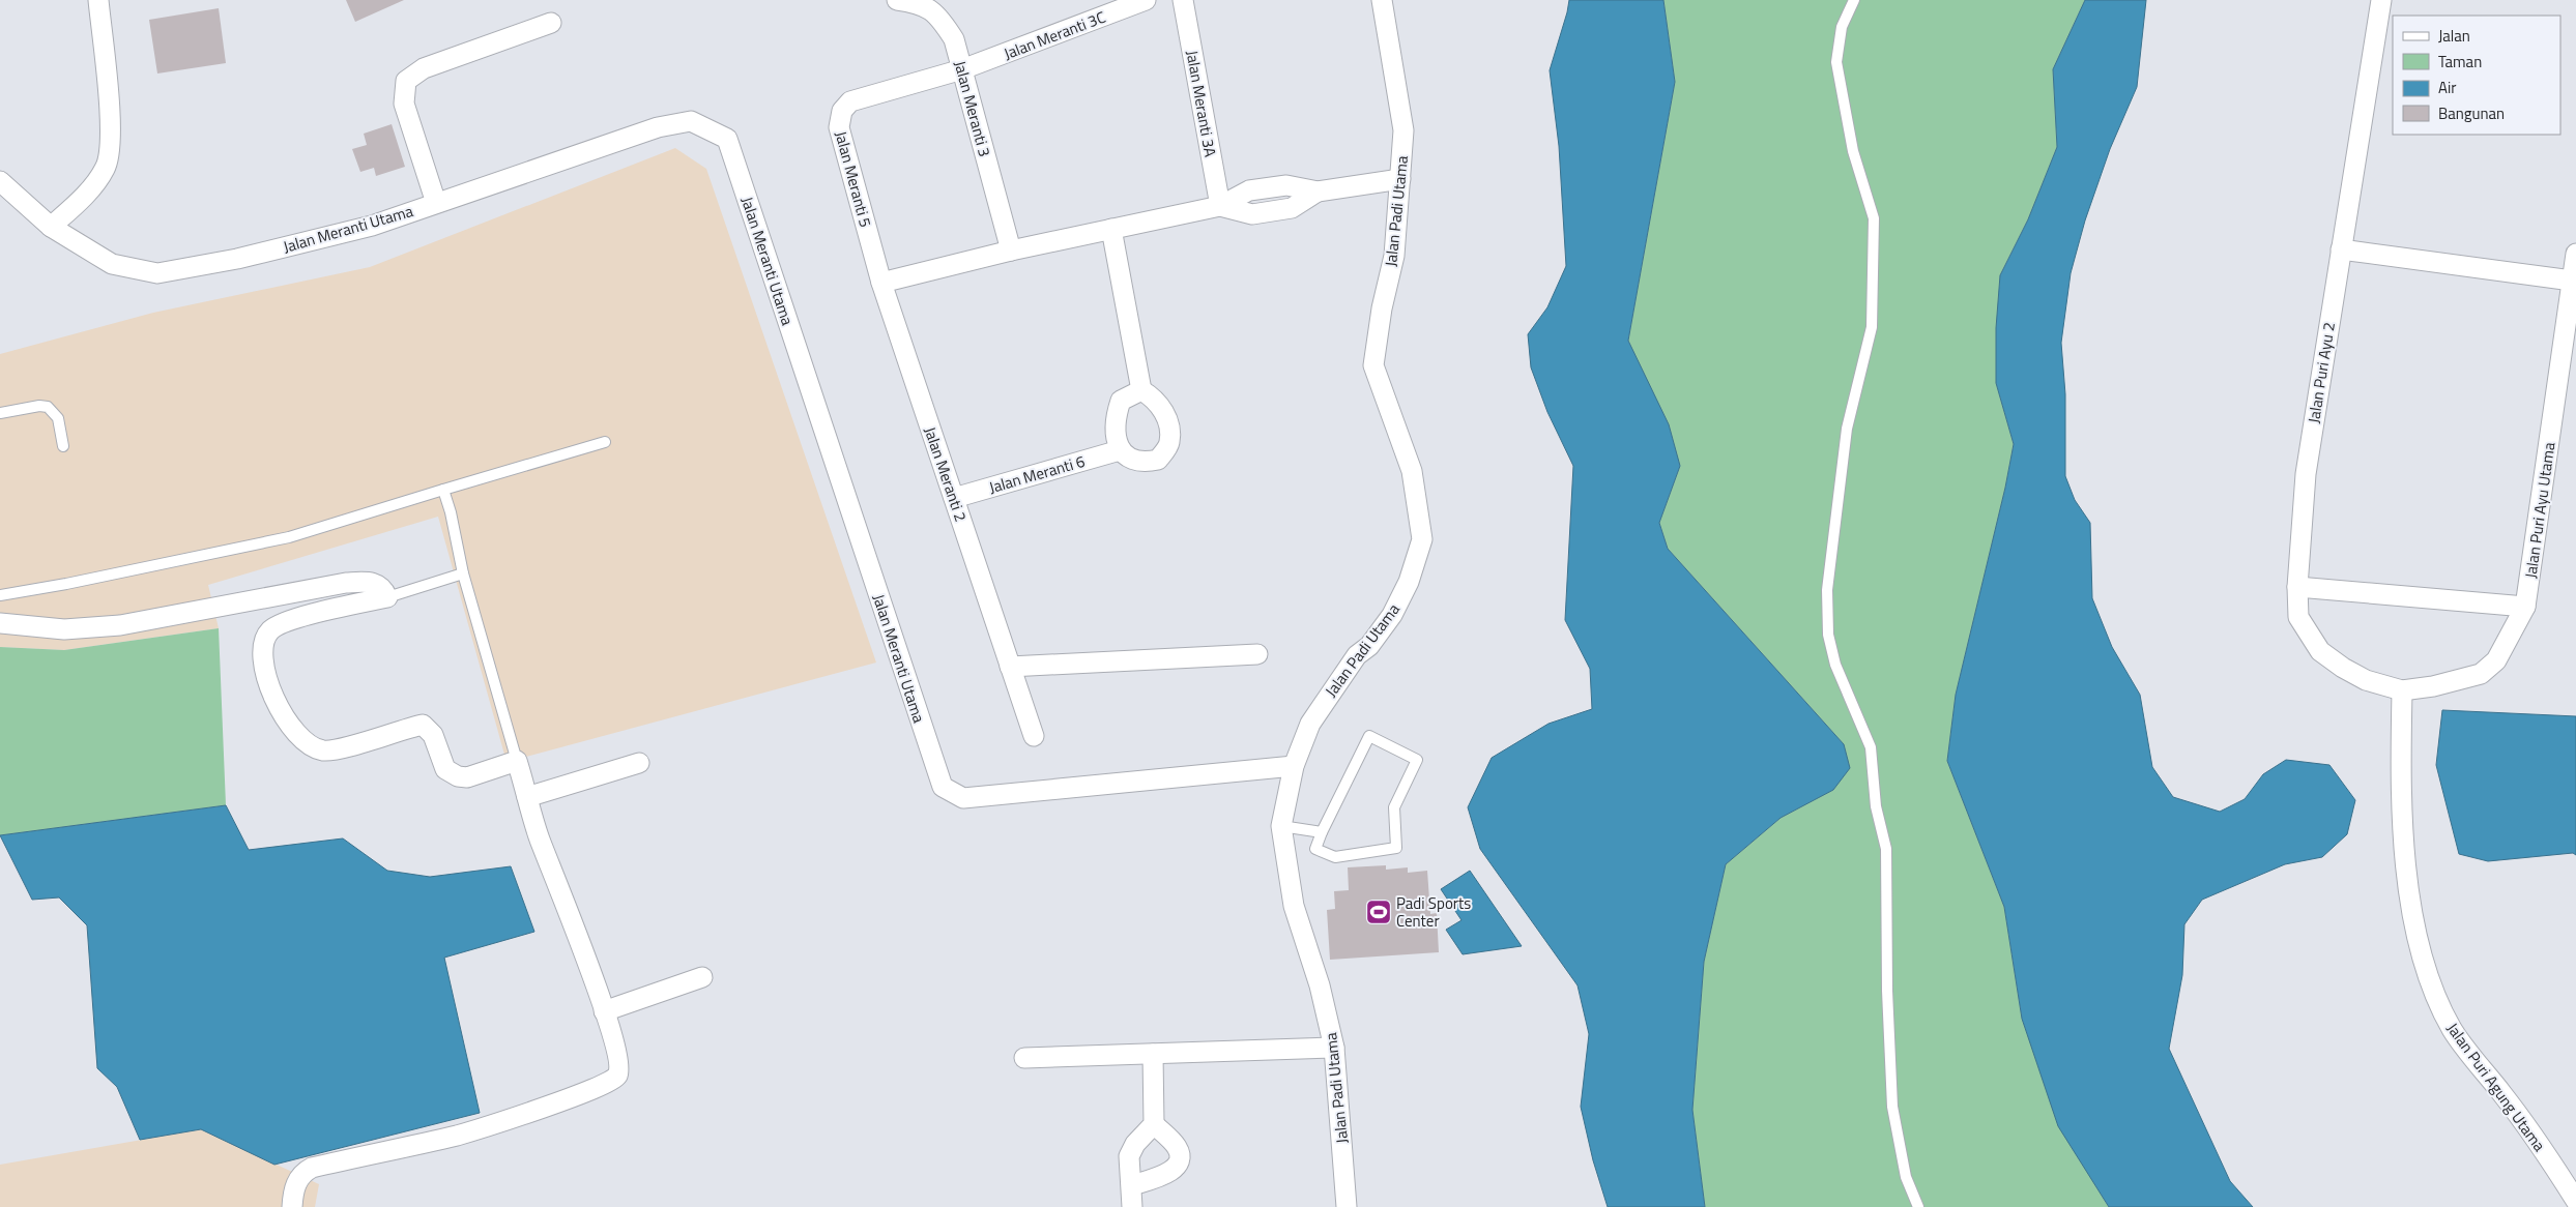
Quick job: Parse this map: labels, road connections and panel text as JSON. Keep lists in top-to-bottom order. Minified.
{"streets":{"street":["Jalan Meranti 3C","Jalan Meranti 3A","Jalan Meranti 3","Jalan Meranti 5","Jalan Padi Utama","Jalan Meranti Utama","Jalan Puri Ayu 2","Jalan Meranti 2","Jalan Meranti 6","Jalan Puri Ayu Utama","Jalan Puri Agung Utama"]},"crossings":[["Jalan Meranti 3C","Jalan Meranti 3"],["Jalan Meranti 3C","Jalan Meranti 5"],["Jalan Meranti 3","Jalan Meranti 5"],["Jalan Meranti 5","Jalan Meranti 2"],["Jalan Padi Utama","Jalan Meranti Utama"],["Jalan Puri Ayu 2","Jalan Puri Ayu Utama"],["Jalan Puri Ayu 2","Jalan Puri Agung Utama"],["Jalan Meranti 2","Jalan Meranti 6"],["Jalan Puri Ayu Utama","Jalan Puri Agung Utama"]],"places":{"sports":["Padi Sports Center"]},"legend":["Jalan","Taman","Air","Bangunan"]}
